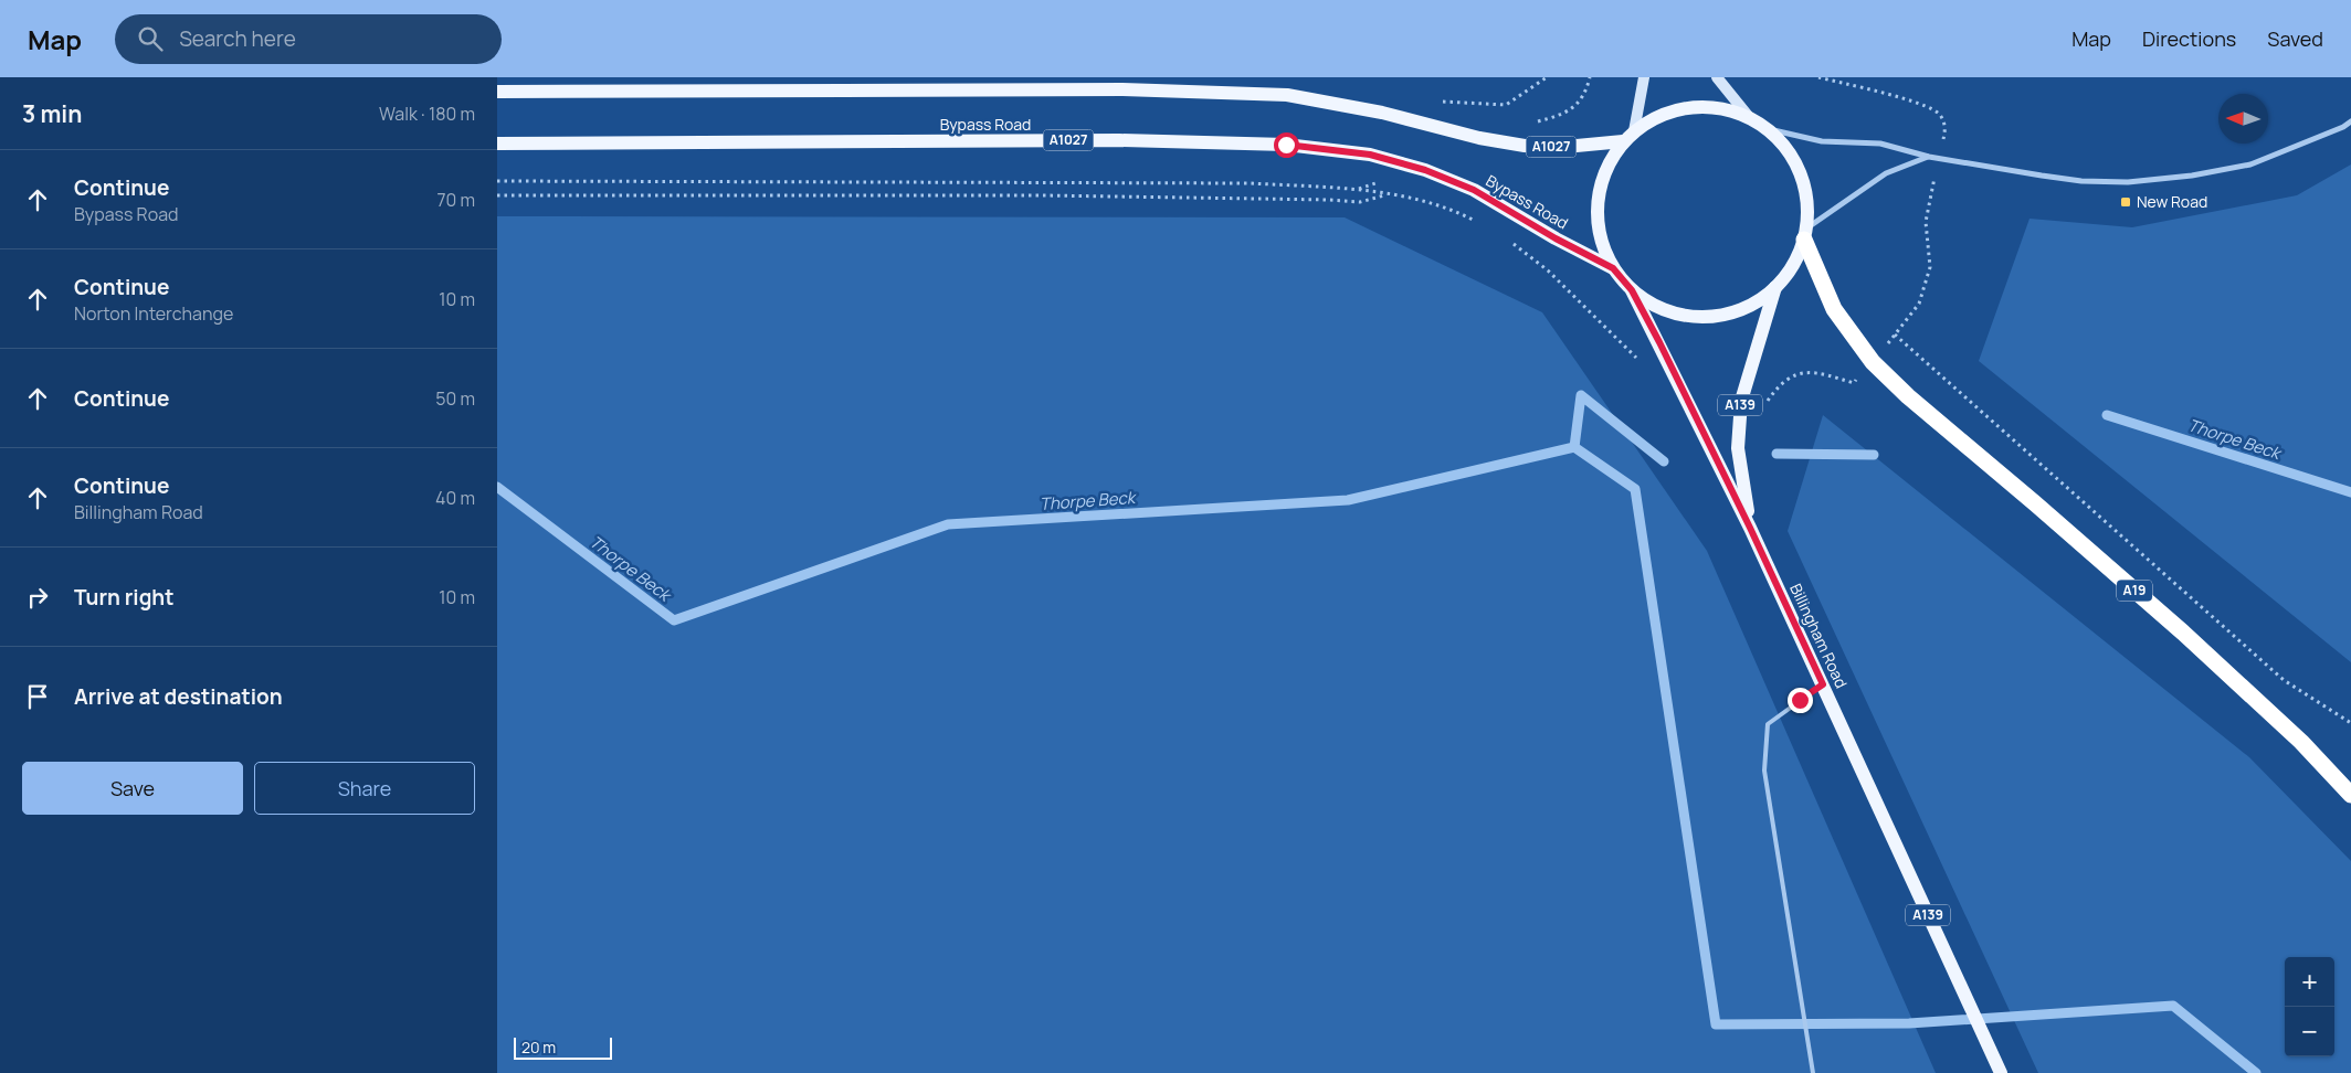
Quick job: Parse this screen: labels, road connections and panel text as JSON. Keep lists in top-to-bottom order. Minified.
{"streets":{"highway":["A19"],"main road":["Bypass Road","A1027","A139","Billingham Road"]},"crossings":[["A139","Billingham Road"]],"water":["Thorpe Beck"],"places":{"transit":["New Road"]},"scale_bar":"20 m","north":"left","page":{"header":"Map","search":"Search here","nav":["Map","Directions","Saved"],"heading":["3 min","Walk · 180 m"],"list":[["Continue","Bypass Road","70 m"],["Continue","Norton Interchange","10 m"],["Continue","50 m"],["Continue","Billingham Road","40 m"],["Turn right","10 m"],"Arrive at destination"],"buttons":["Save","Share"],"map_buttons":["+","−"],"scale":"20 m"}}
